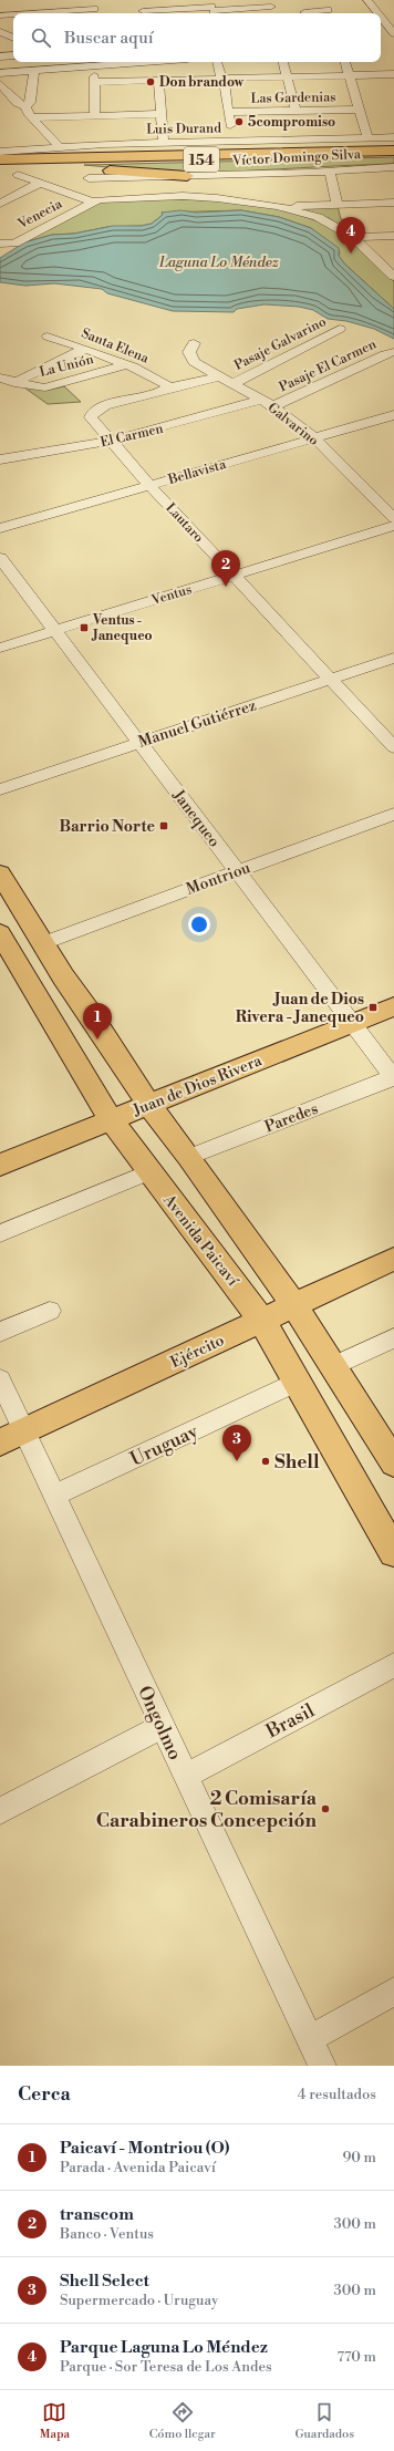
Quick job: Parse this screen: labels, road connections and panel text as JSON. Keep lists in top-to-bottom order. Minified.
{"streets":{"main road":["154","Juan de Dios Rivera","Avenida Paicaví","Ejército"],"street":["Las Gardenias","Luis Durand","Víctor Domingo Silva","Venecia","Pasaje Galvarino","Santa Elena","La Unión","Pasaje El Carmen","Galvarino","El Carmen","Bellavista","Lautaro","Ventus","Manuel Gutiérrez","Janequeo","Montriou","Paredes","Uruguay","Brasil","Ongolmo"]},"crossings":[["Pasaje Galvarino","Galvarino"],["Santa Elena","La Unión"],["Santa Elena","Lautaro"],["Pasaje El Carmen","Galvarino"],["Galvarino","El Carmen"],["Galvarino","Bellavista"],["Galvarino","Lautaro"],["El Carmen","Lautaro"],["Bellavista","Lautaro"],["Lautaro","Ventus"],["Lautaro","Manuel Gutiérrez"],["Ventus","Janequeo"],["Manuel Gutiérrez","Janequeo"],["Janequeo","Montriou"],["Janequeo","Juan de Dios Rivera"],["Janequeo","Paredes"],["Juan de Dios Rivera","Avenida Paicaví"],["Avenida Paicaví","Ejército"],["Avenida Paicaví","Uruguay"],["Ejército","Ongolmo"],["Uruguay","Ongolmo"],["Brasil","Ongolmo"]],"water":["Laguna Lo Méndez"],"places":{"other":["Don brandow","5compromiso","Shell","2 Comisaría Carabineros Concepción"],"transit":["Ventus - Janequeo","Barrio Norte","Juan de Dios Rivera - Janequeo"]},"page":{"search":"Buscar aquí","pins":["4","2","1","3"],"heading":["Cerca","4 resultados"],"list":[{"mark":"1","name":"Paicaví - Montriou (O)","note":"Parada · Avenida Paicaví","value":"90 m"},{"mark":"2","name":"transcom","note":"Banco · Ventus","value":"300 m"},{"mark":"3","name":"Shell Select","note":"Supermercado · Uruguay","value":"300 m"},{"mark":"4","name":"Parque Laguna Lo Méndez","note":"Parque · Sor Teresa de Los Andes","value":"770 m"}],"nav":["Mapa","Cómo llegar","Guardados"]}}
